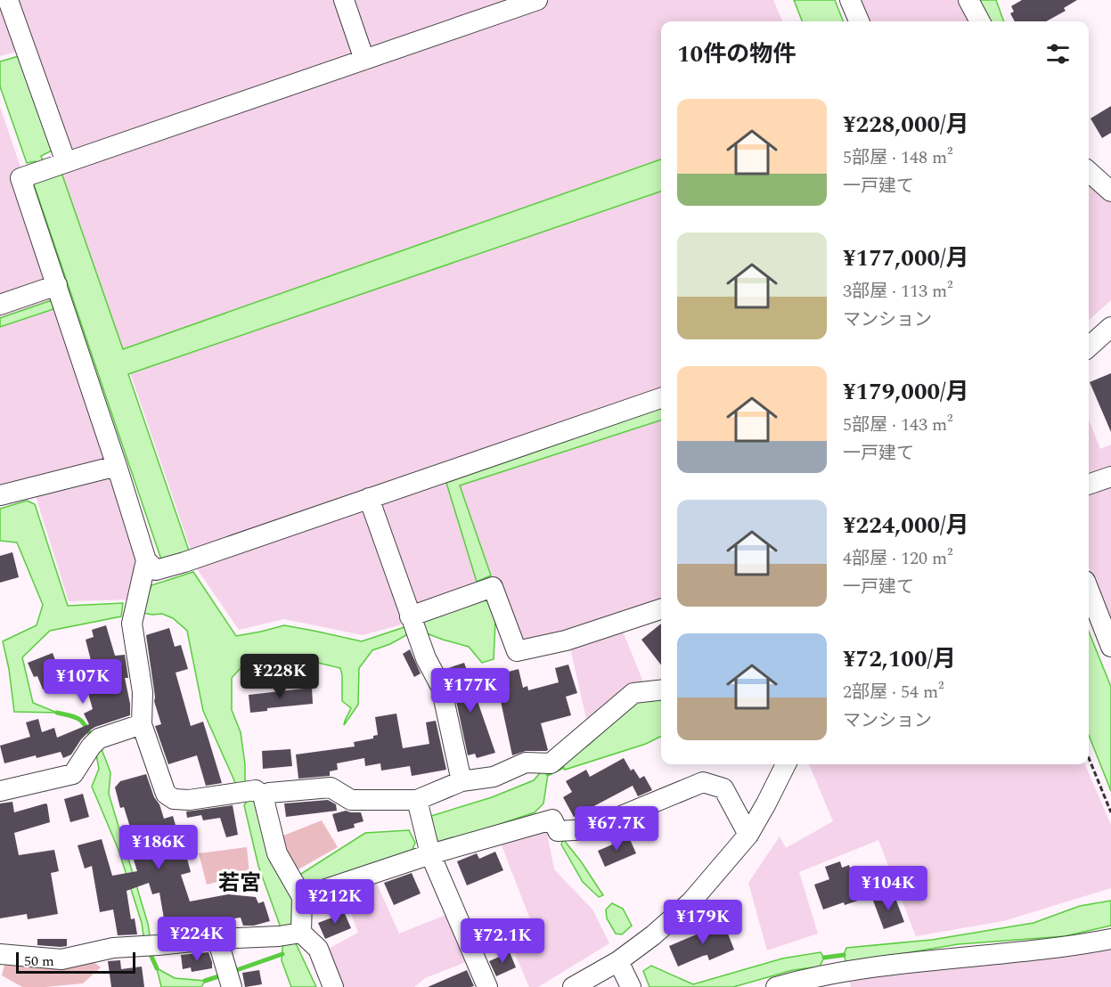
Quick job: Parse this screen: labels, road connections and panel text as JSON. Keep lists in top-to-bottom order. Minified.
{"districts":["若宮"],"scale_bar":"50 m","page":{"heading":"10件の物件","list":[{"name":"¥228,000/月","note":"5部屋 · 148 m² · 一戸建て"},{"name":"¥177,000/月","note":"3部屋 · 113 m² · マンション"},{"name":"¥179,000/月","note":"5部屋 · 143 m² · 一戸建て"},{"name":"¥224,000/月","note":"4部屋 · 120 m² · 一戸建て"},{"name":"¥72,100/月","note":"2部屋 · 54 m² · マンション"}],"price":["¥228K","¥107K","¥177K","¥67.7K","¥186K","¥104K","¥212K","¥179K","¥224K","¥72.1K"],"scale":"50 m"}}
